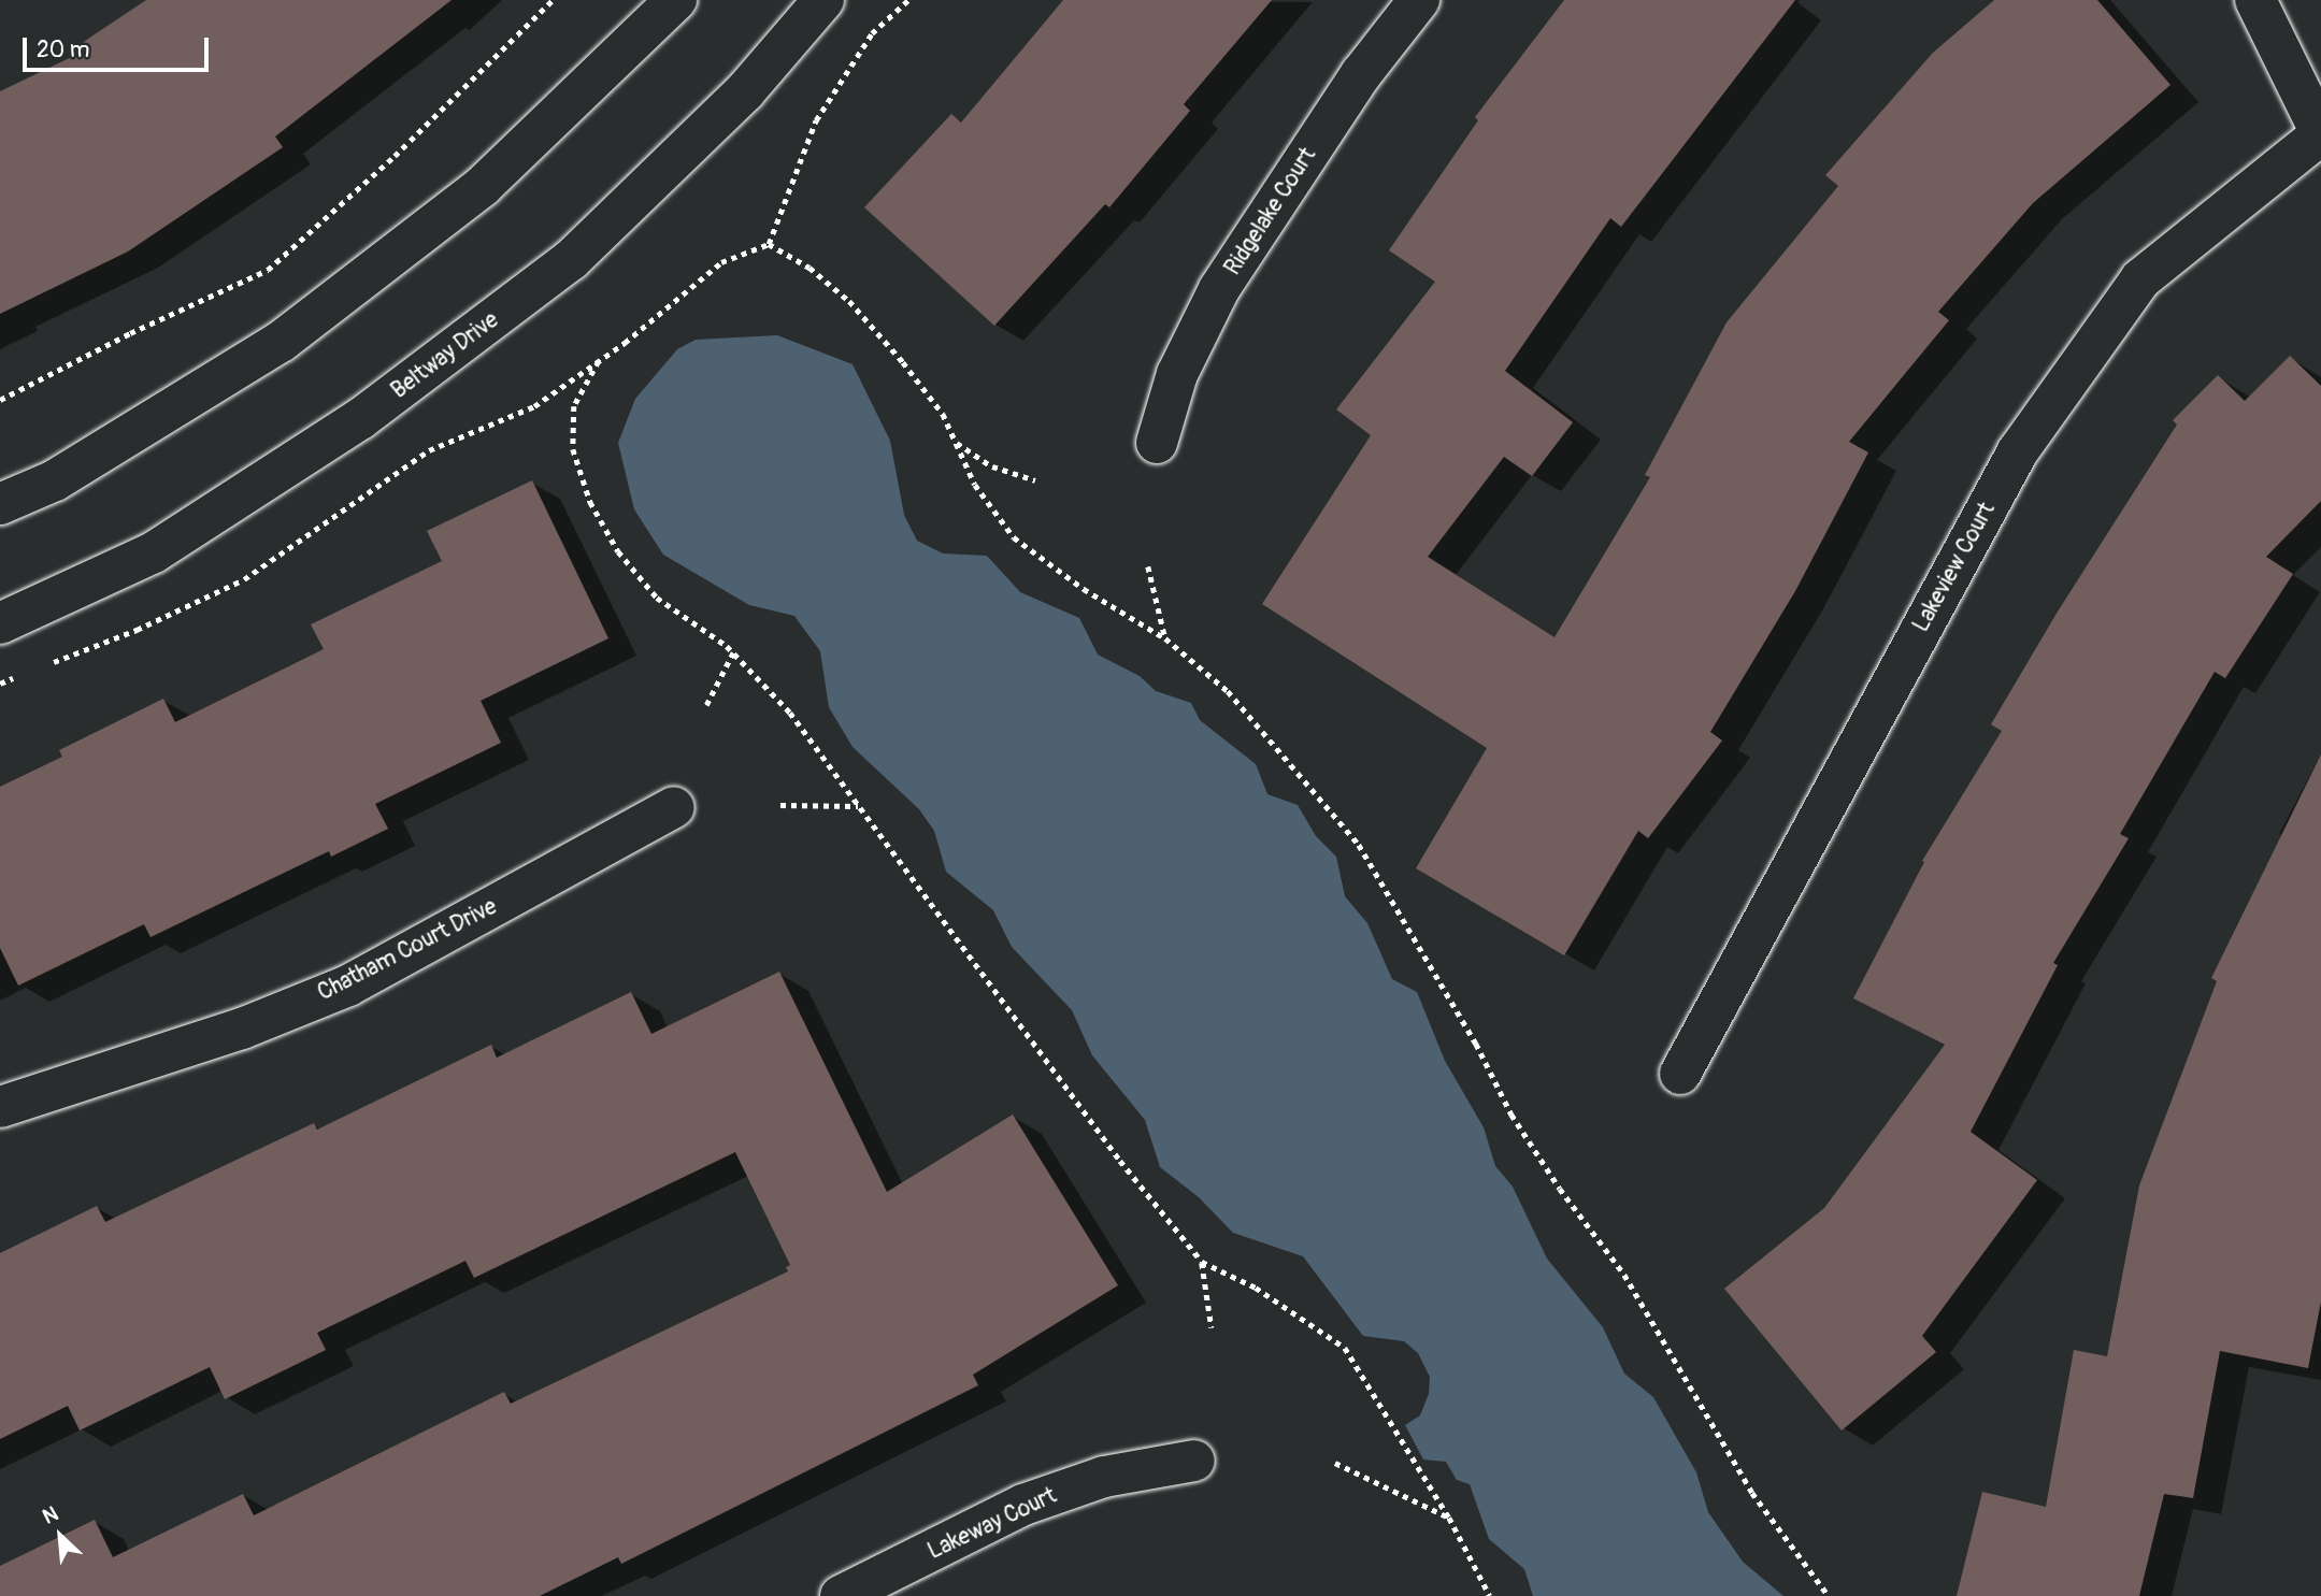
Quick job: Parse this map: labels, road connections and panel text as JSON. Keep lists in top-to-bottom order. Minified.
{"streets":{"street":["Ridgelake Court","Beltway Drive","Lakeview Court","Chatham Court Drive","Lakeway Court"]},"scale_bar":"20 m","north":"top left"}
